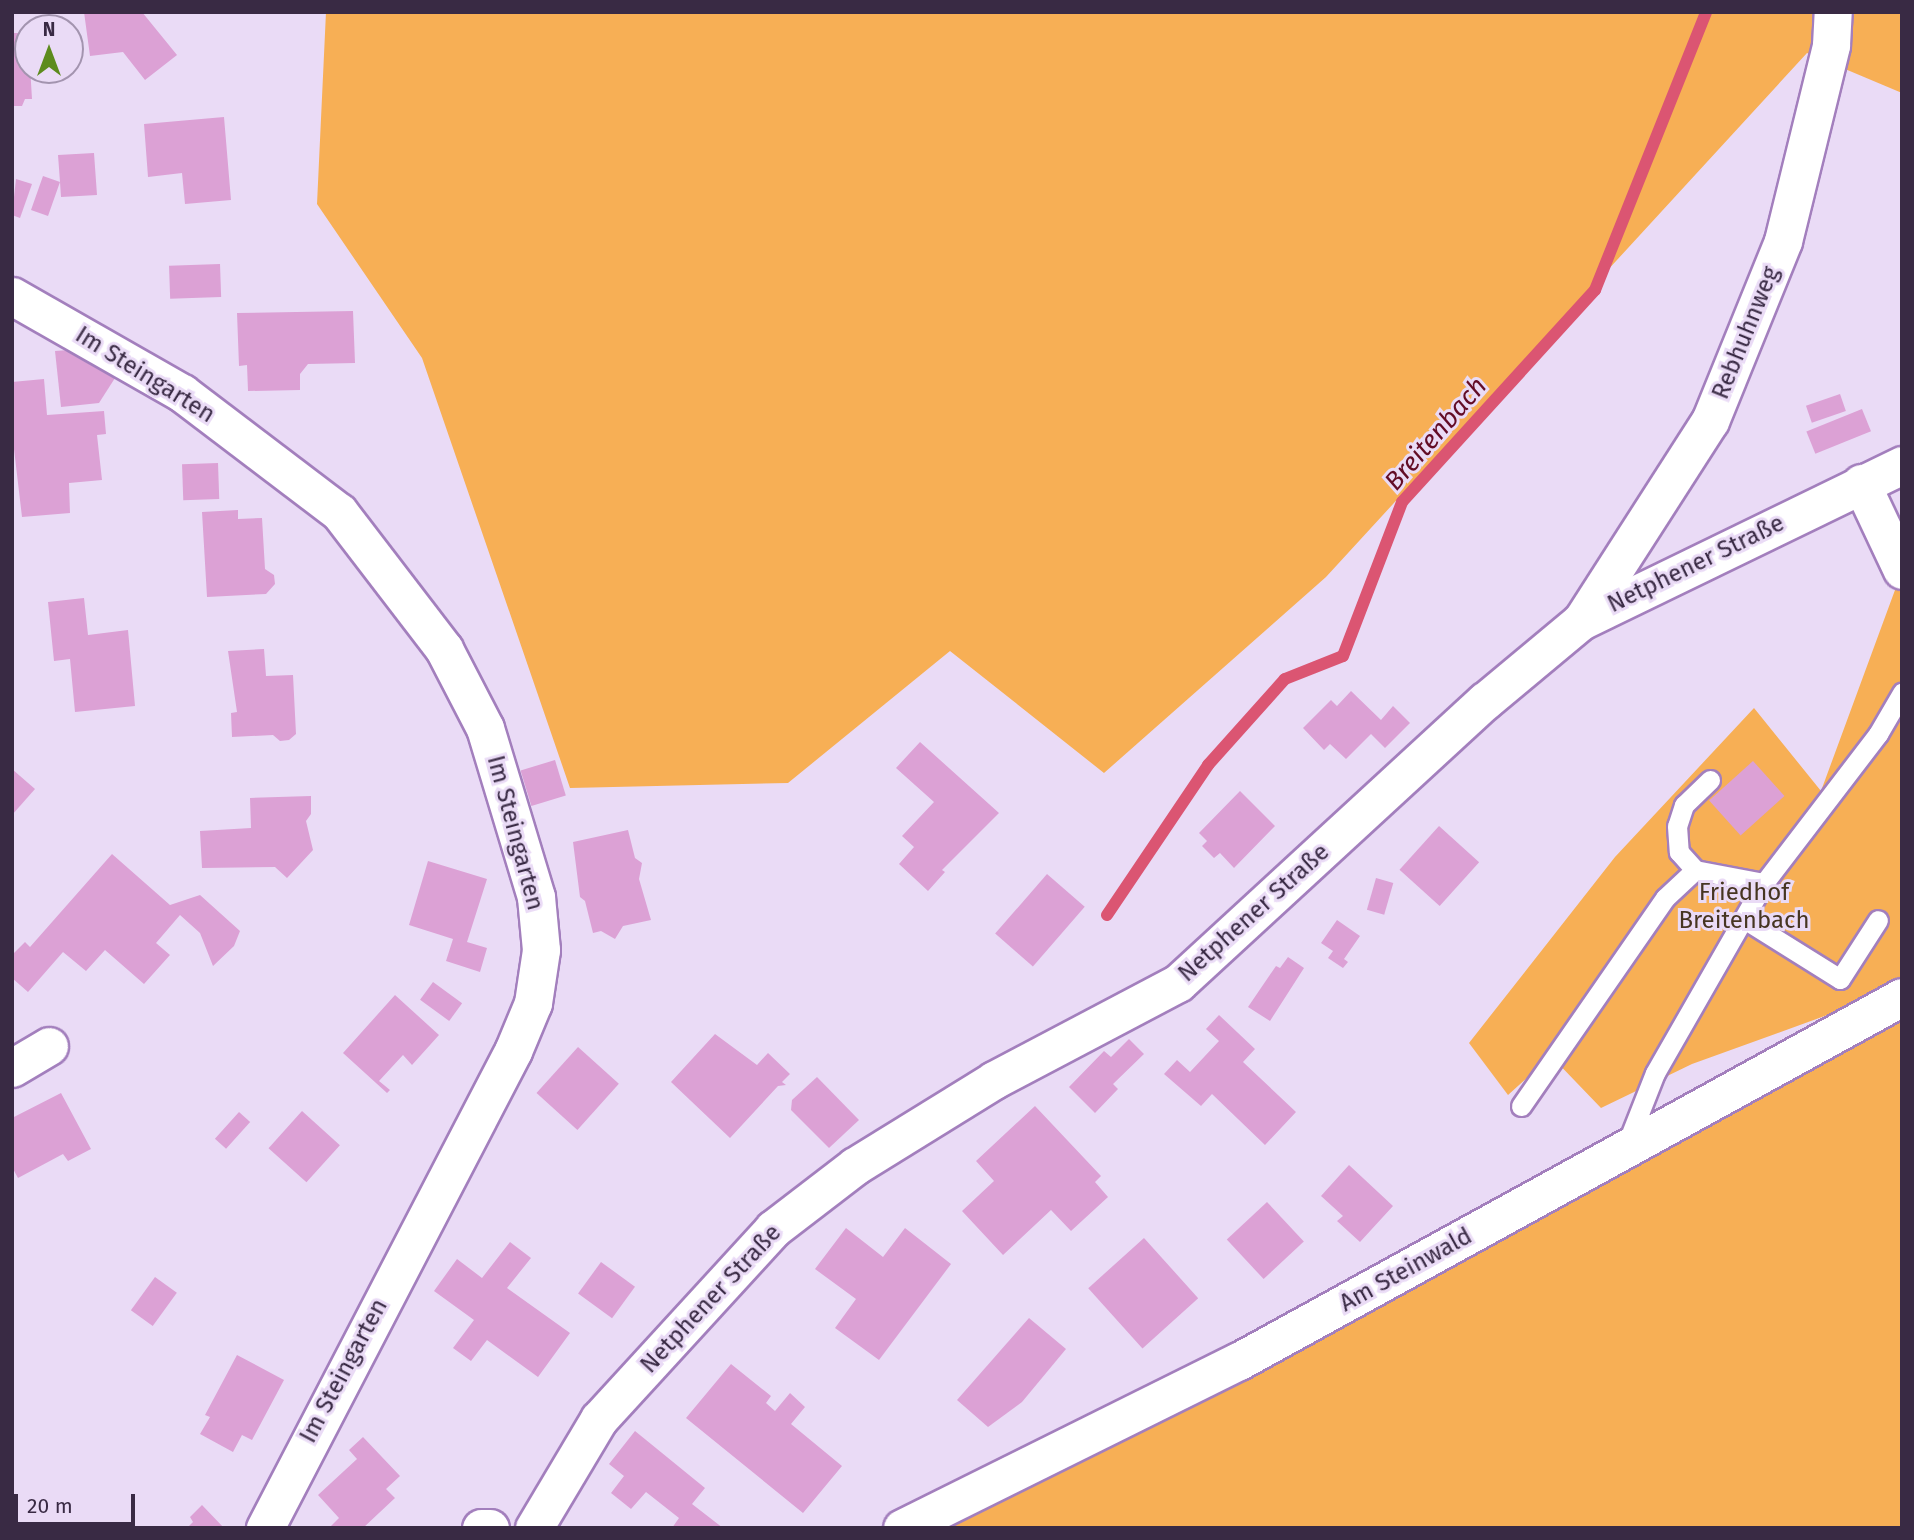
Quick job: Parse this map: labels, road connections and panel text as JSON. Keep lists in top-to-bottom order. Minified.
{"streets":{"street":["Rebhuhnweg","Im Steingarten","Netphener Straße","Am Steinwald"]},"crossings":[["Rebhuhnweg","Netphener Straße"]],"water":["Breitenbach"],"parks":["Friedhof Breitenbach"],"scale_bar":"20 m","north":"top"}
